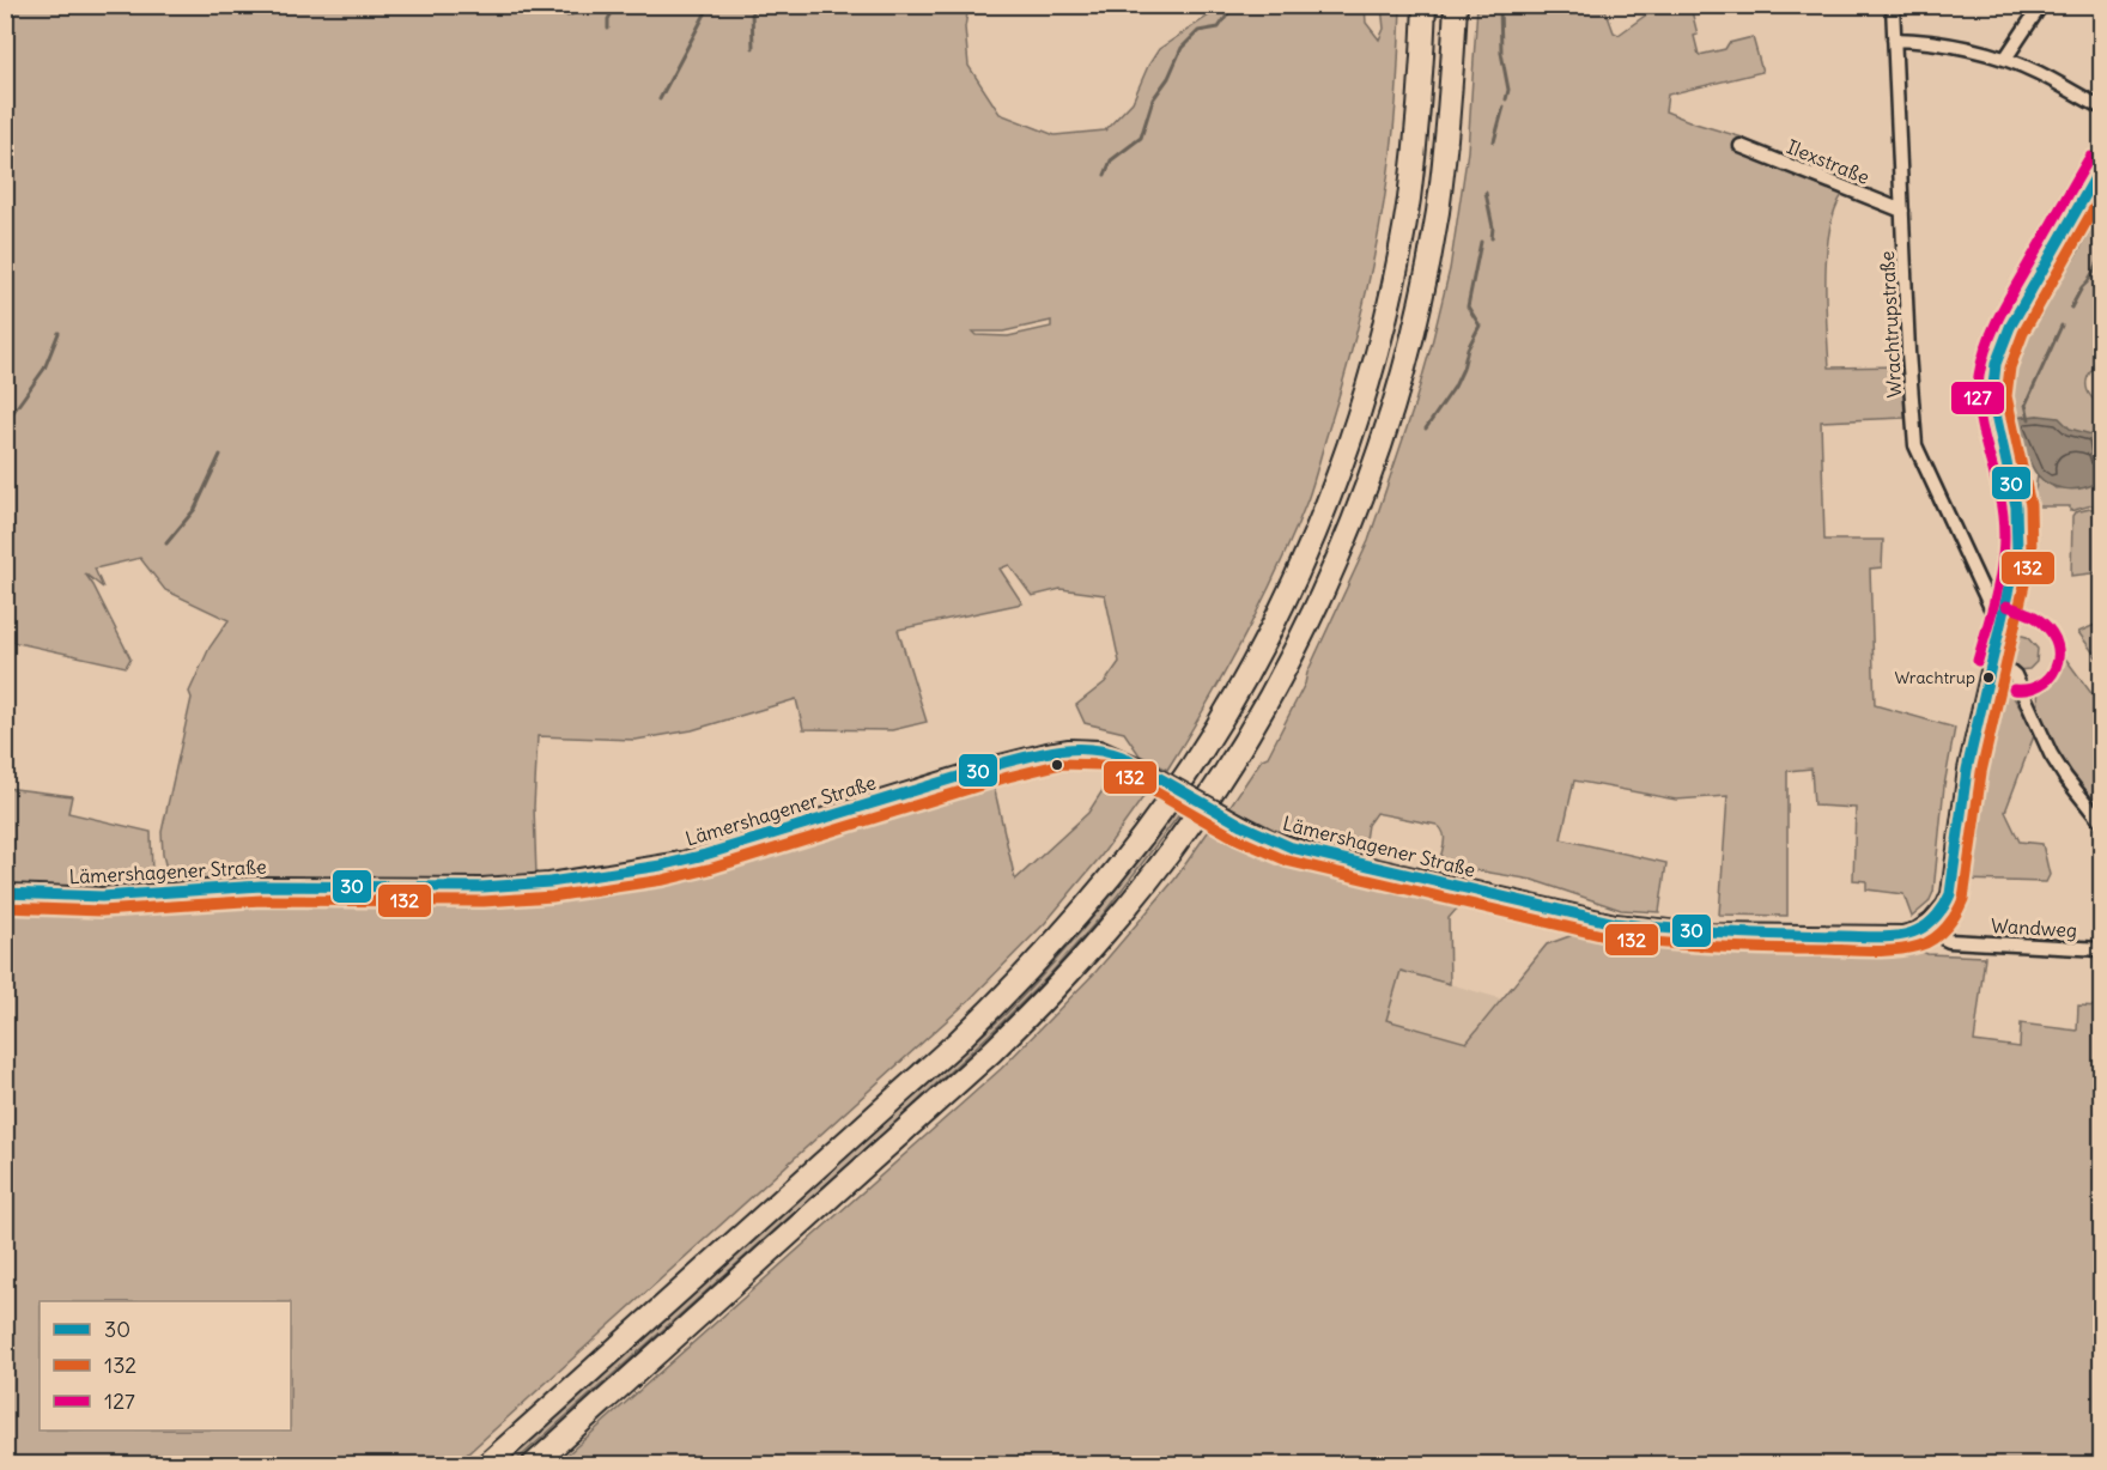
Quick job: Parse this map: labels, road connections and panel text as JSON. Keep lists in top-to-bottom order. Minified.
{"streets":{"main road":["Lämershagener Straße"],"street":["Ilexstraße","Wrachtrupstraße","Wandweg"]},"crossings":[["Ilexstraße","Wrachtrupstraße"],["Lämershagener Straße","Wandweg"]],"places":["Wrachtrup"],"lines":["transit line 127","transit line 30","transit line 132"],"legend":["30","132","127"]}
